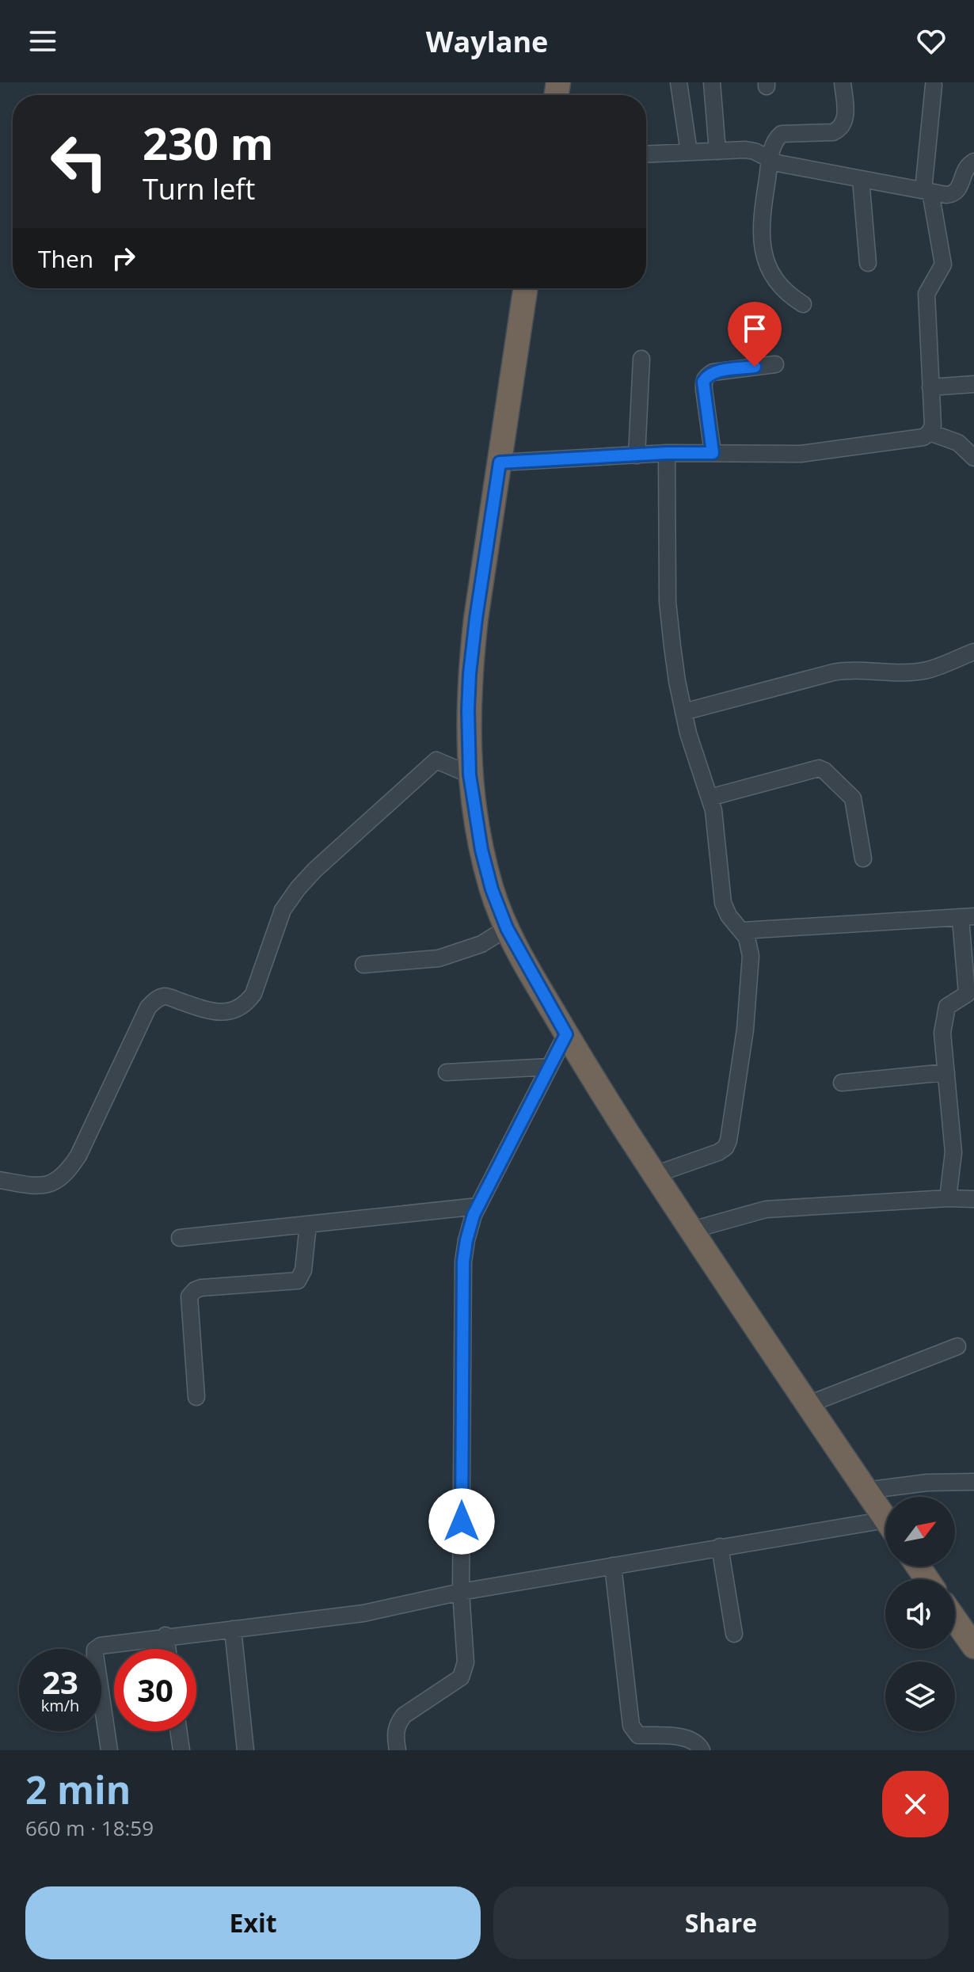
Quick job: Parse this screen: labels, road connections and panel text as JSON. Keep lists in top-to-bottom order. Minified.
{"north":"top right","page":{"header":"Waylane","turn":["230 m","Turn left"],"then":"Then","speed":"23 km/h","limit":"30","heading":["2 min","660 m · 18:59"],"buttons":["Exit","Share"]}}
